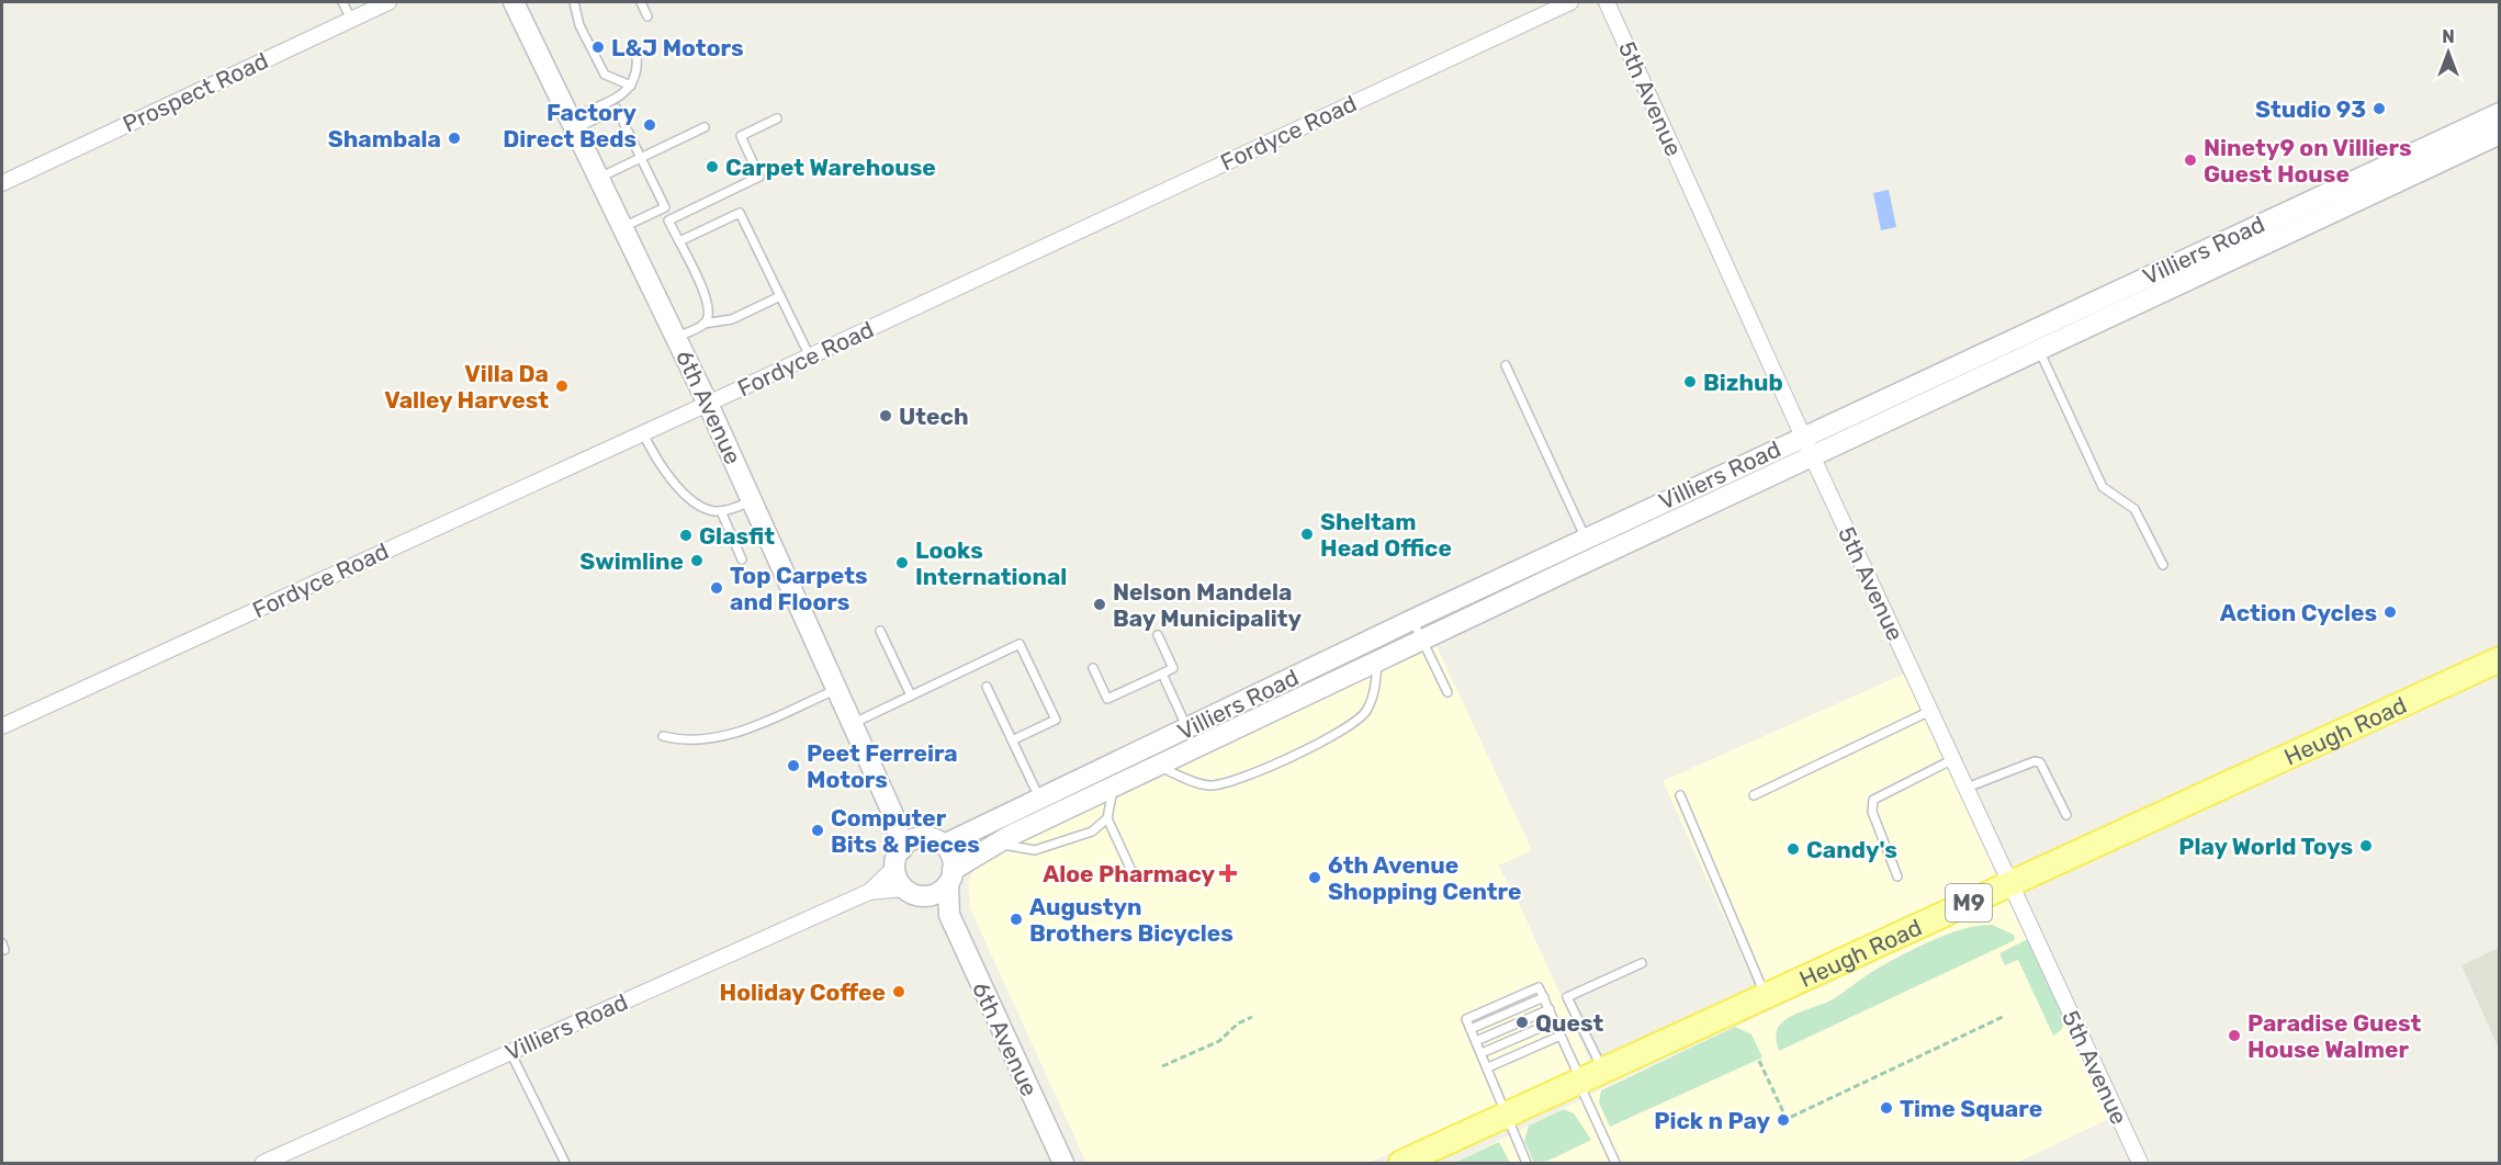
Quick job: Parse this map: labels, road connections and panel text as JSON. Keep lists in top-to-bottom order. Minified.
{"streets":{"main road":["Heugh Road","M9"],"street":["Prospect Road","5th Avenue","Fordyce Road","Villiers Road","6th Avenue"]},"crossings":[["5th Avenue","Villiers Road"],["5th Avenue","Heugh Road"],["Fordyce Road","6th Avenue"],["Villiers Road","6th Avenue"]],"places":{"other":["L&J Motors","Studio 93","Factory Direct Beds","Shambala","Ninety9 on Villiers Guest House","Carpet Warehouse","Bizhub","Villa Da Valley Harvest","Utech","Sheltam Head Office","Glasfit","Swimline","Looks International","Top Carpets and Floors","Nelson Mandela Bay Municipality","Action Cycles","Peet Ferreira Motors","Computer Bits & Pieces","Play World Toys","Candy's","6th Avenue Shopping Centre","Augustyn Brothers Bicycles","Holiday Coffee","Quest","Paradise Guest House Walmer","Time Square","Pick n Pay"],"health":["Aloe Pharmacy"]},"north":"top"}
